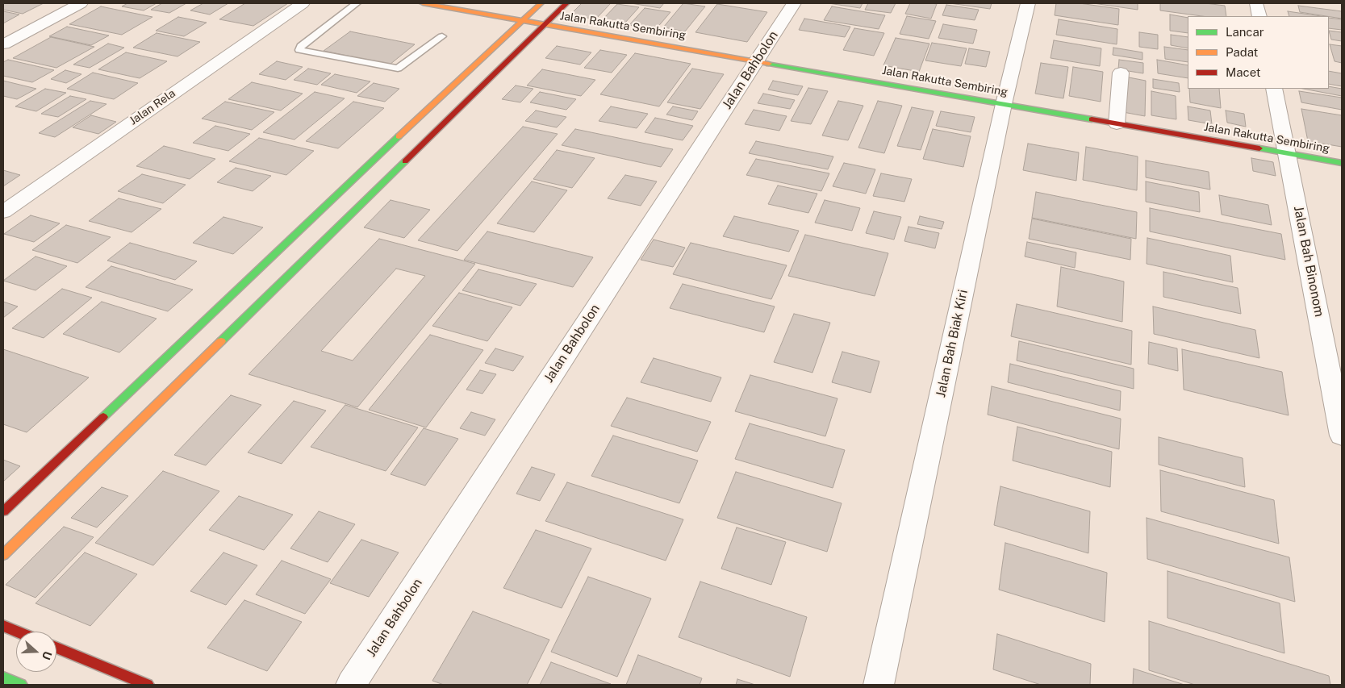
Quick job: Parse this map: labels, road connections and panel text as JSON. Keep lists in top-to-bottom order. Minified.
{"streets":{"main road":["Jalan Rakutta Sembiring"],"street":["Jalan Bahbolon","Jalan Rela","Jalan Bah Binonom","Jalan Bah Biak Kiri"]},"crossings":[["Jalan Rakutta Sembiring","Jalan Bahbolon"],["Jalan Rakutta Sembiring","Jalan Bah Binonom"],["Jalan Rakutta Sembiring","Jalan Bah Biak Kiri"]],"legend":["Lancar","Padat","Macet"],"north":"right"}
